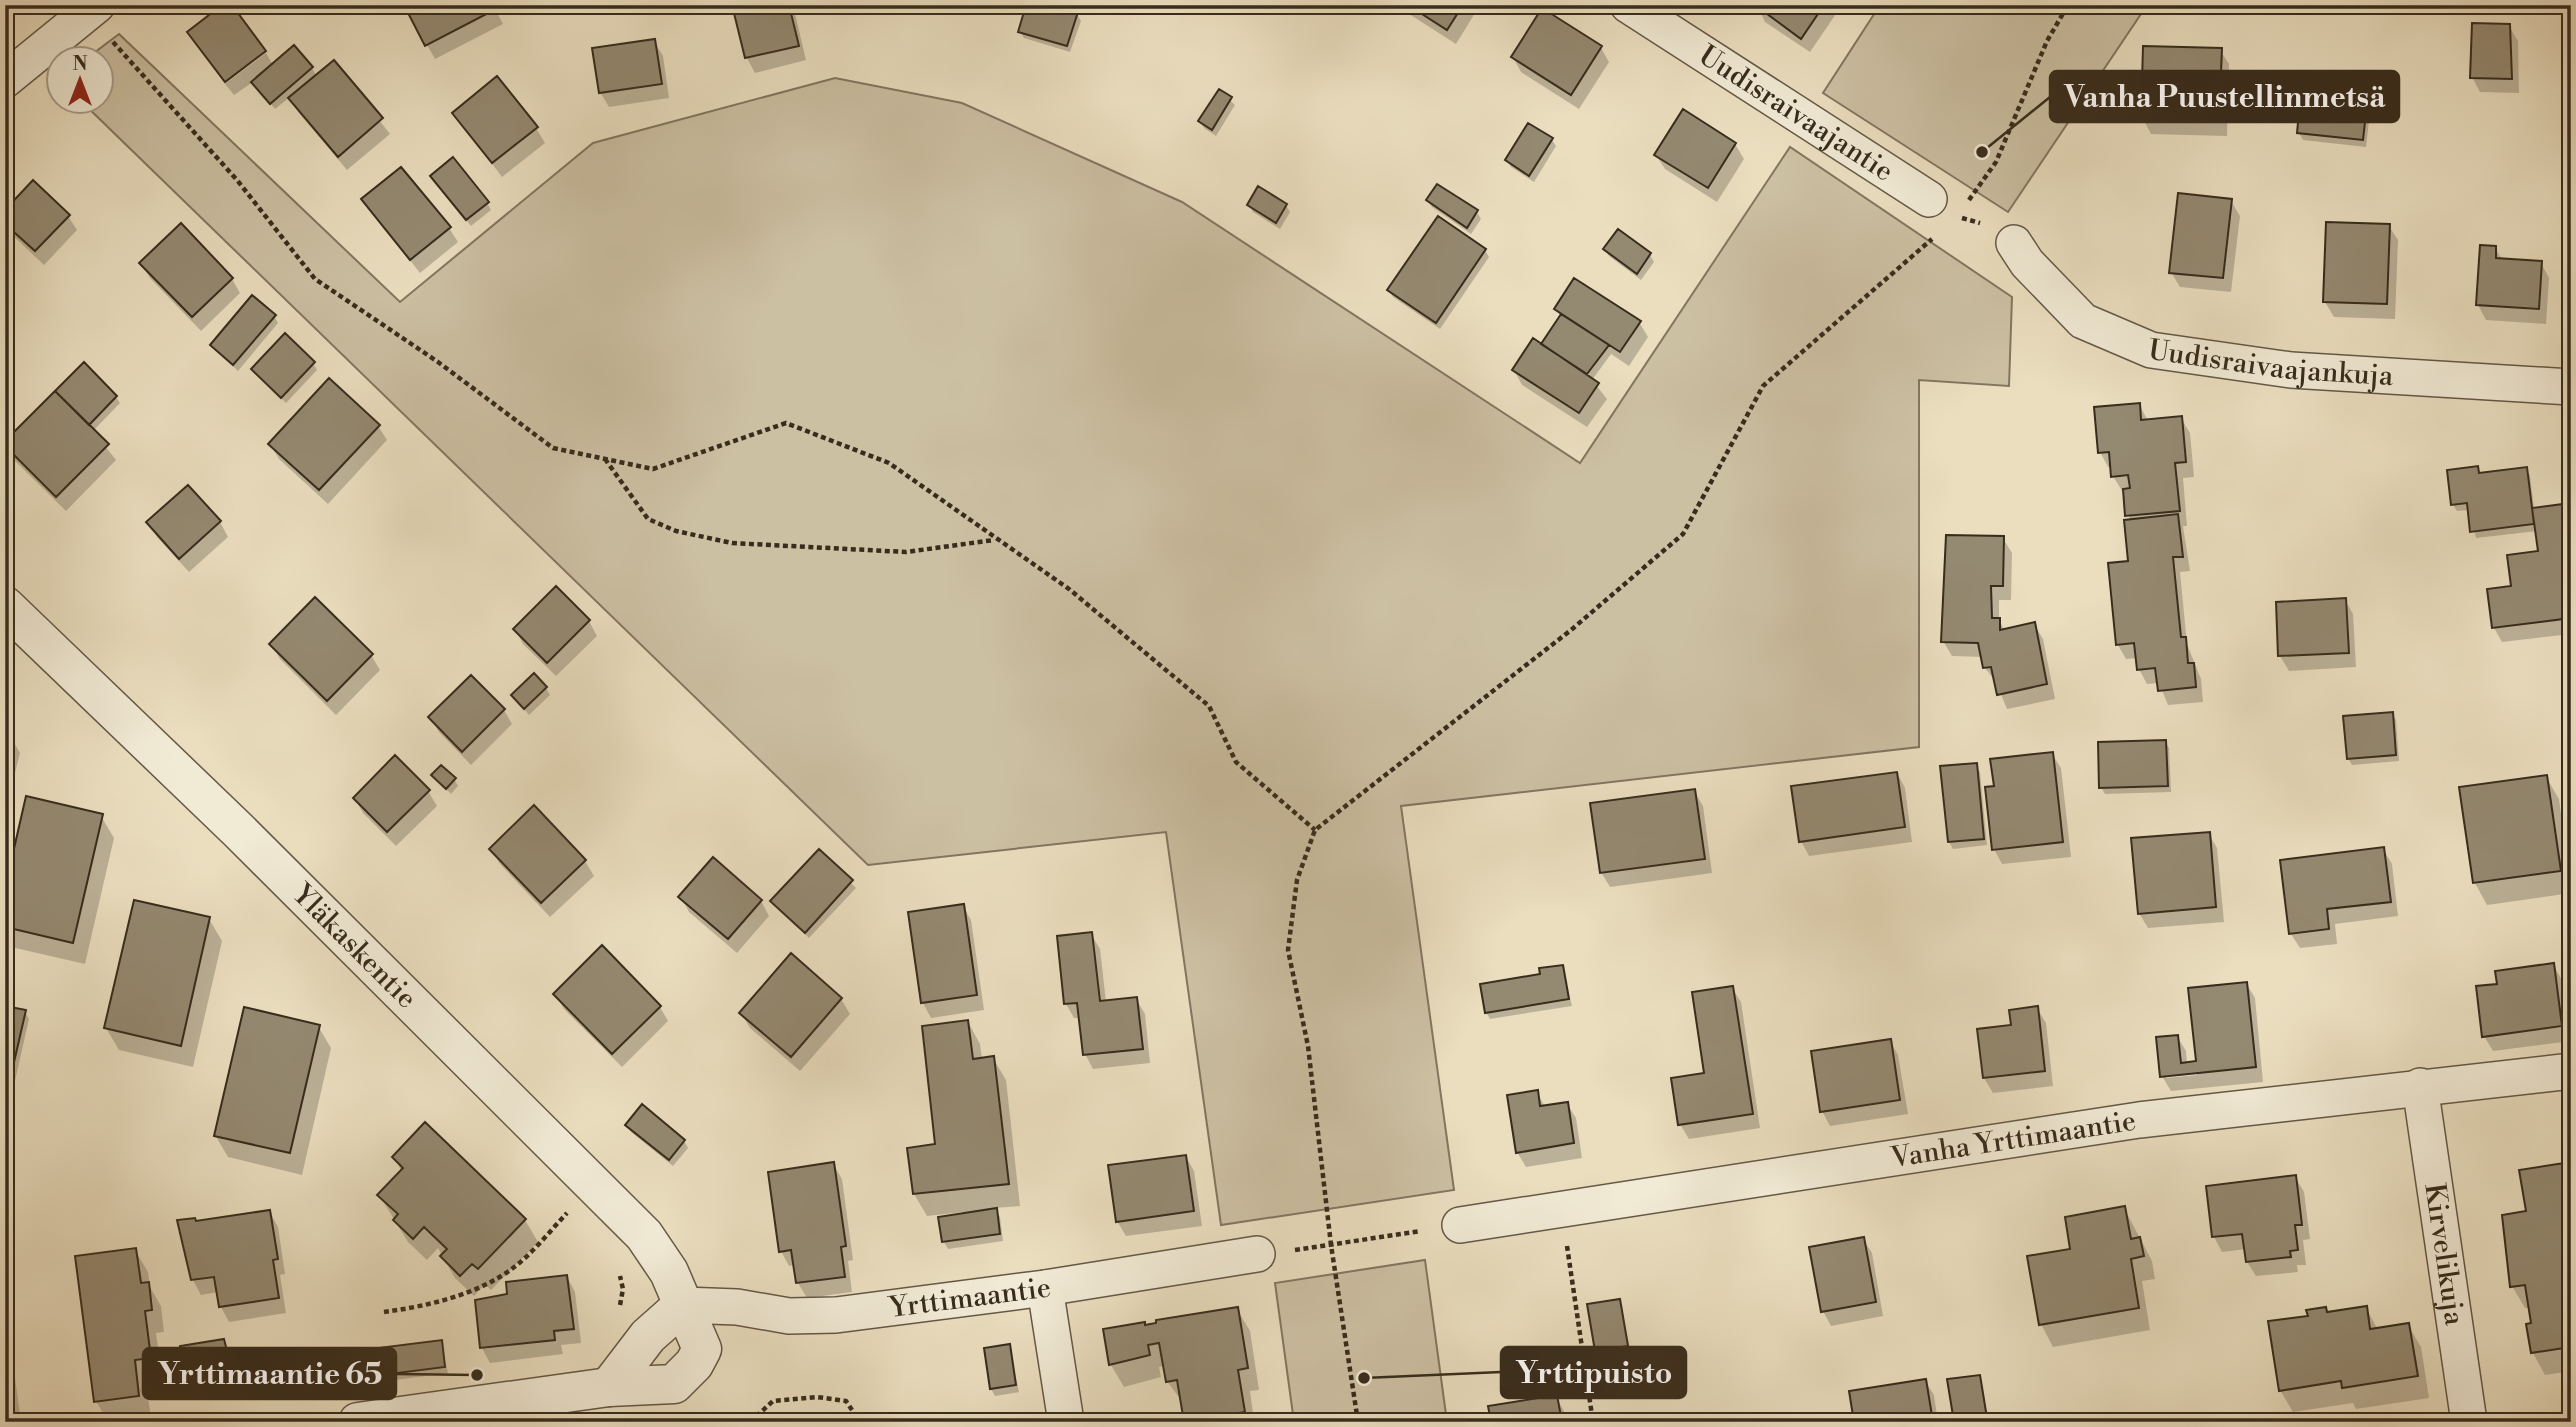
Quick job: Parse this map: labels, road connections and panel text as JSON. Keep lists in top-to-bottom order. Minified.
{"streets":{"street":["Uudisraivaajantie","Uudisraivaajankuja","Yläkaskentie","Vanha Yrttimaantie","Kirvelikuja","Yrttimaantie"]},"crossings":[["Yläkaskentie","Yrttimaantie"],["Vanha Yrttimaantie","Kirvelikuja"]],"places":["Vanha Puustellinmetsä","Yrttimaantie 65","Yrttipuisto"],"north":"top"}
